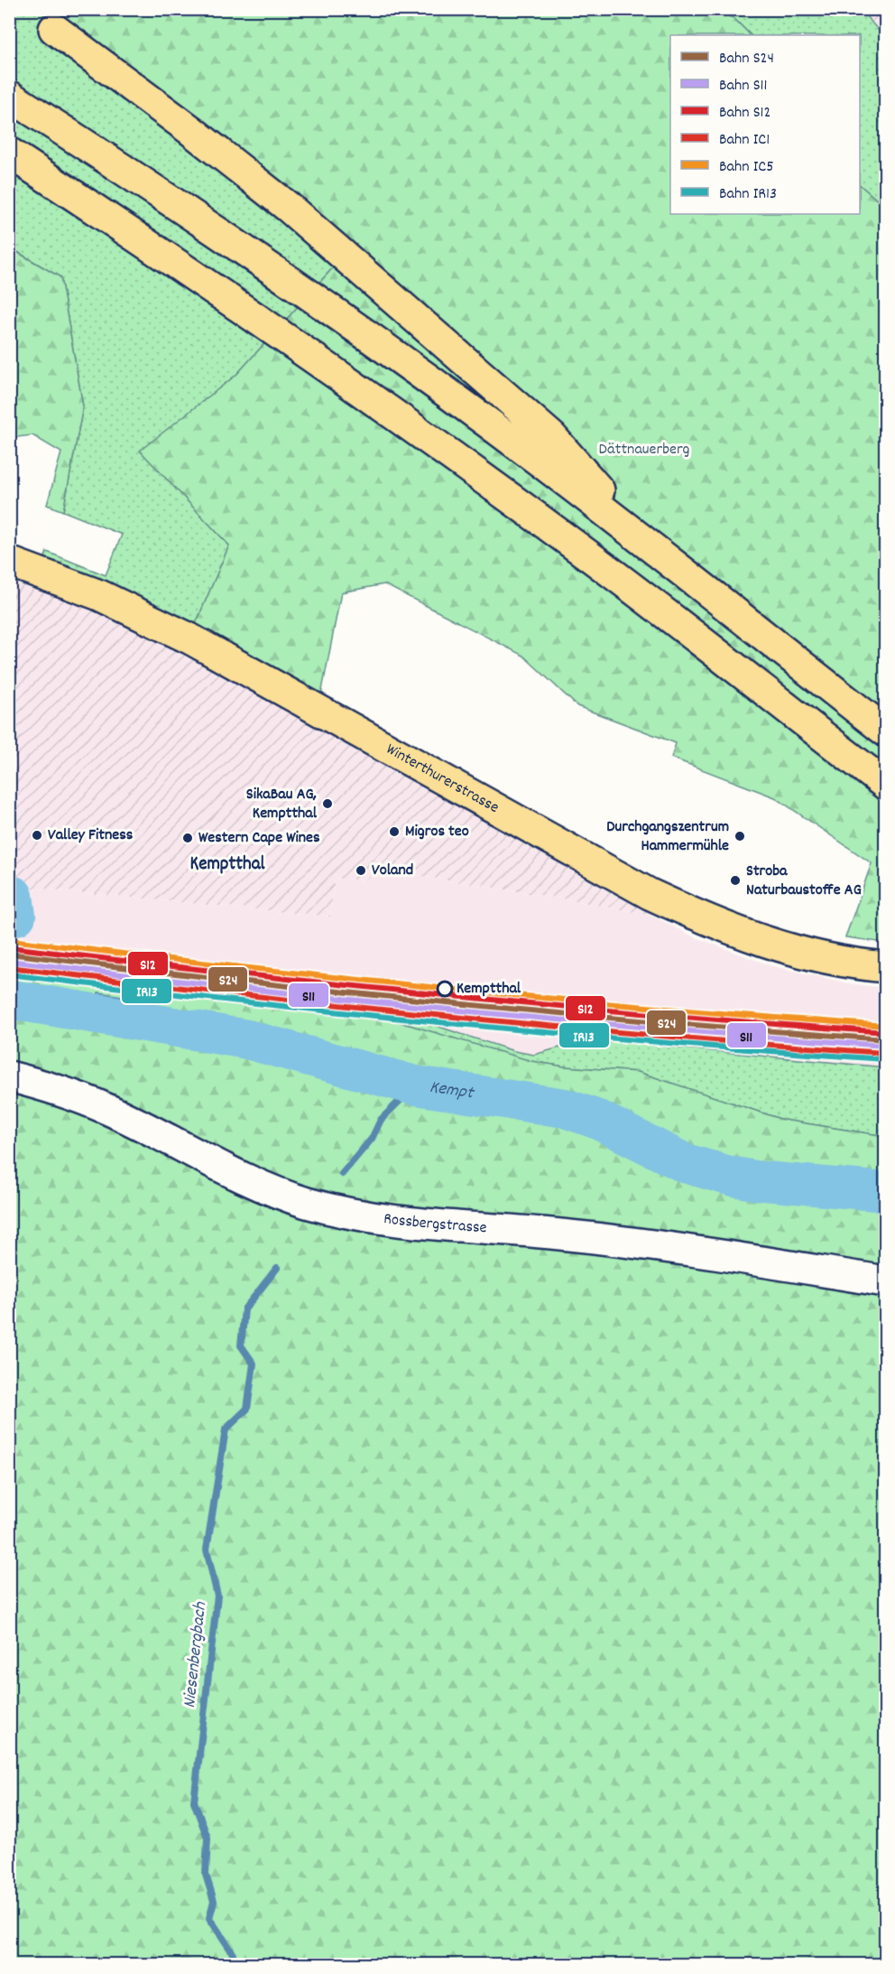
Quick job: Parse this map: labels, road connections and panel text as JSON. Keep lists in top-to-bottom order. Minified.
{"streets":{"main road":["Winterthurerstrasse"],"street":["Rossbergstrasse"]},"districts":["Kemptthal"],"water":["Kempt","Niesenbergbach"],"parks":["Dättnauerberg"],"places":["SikaBau AG, Kemptthal","Migros teo","Valley Fitness","Durchgangszentrum Hammermühle","Western Cape Wines","Voland","Stroba Naturbaustoffe AG","Kemptthal"],"lines":["rail line IC5","rail line S12","rail line S24","rail line S11","rail line IC1","rail line IR13"],"legend":["Bahn S24","Bahn S11","Bahn S12","Bahn IC1","Bahn IC5","Bahn IR13"]}
